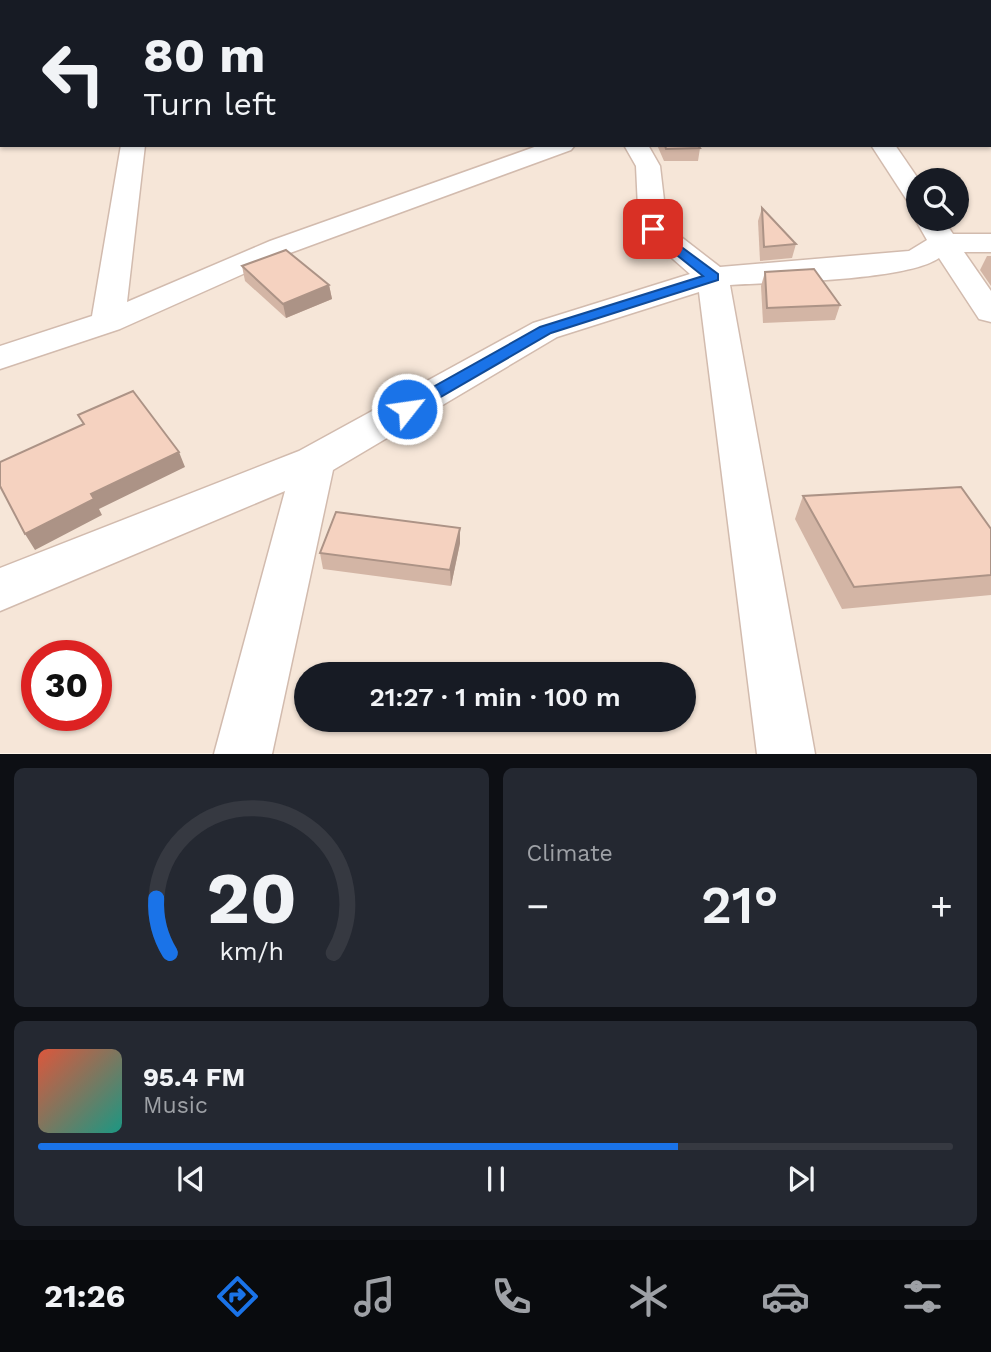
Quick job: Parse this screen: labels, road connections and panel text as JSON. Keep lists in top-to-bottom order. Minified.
{"page":{"turn":["80 m","Turn left"],"limit":"30","trip":"21:27 · 1 min · 100 m","tile":"Climate","heat":["−","21°","+"],"song":["95.4 FM","Music"],"tabs":"21:26","gauge":["20","km/h"]}}
